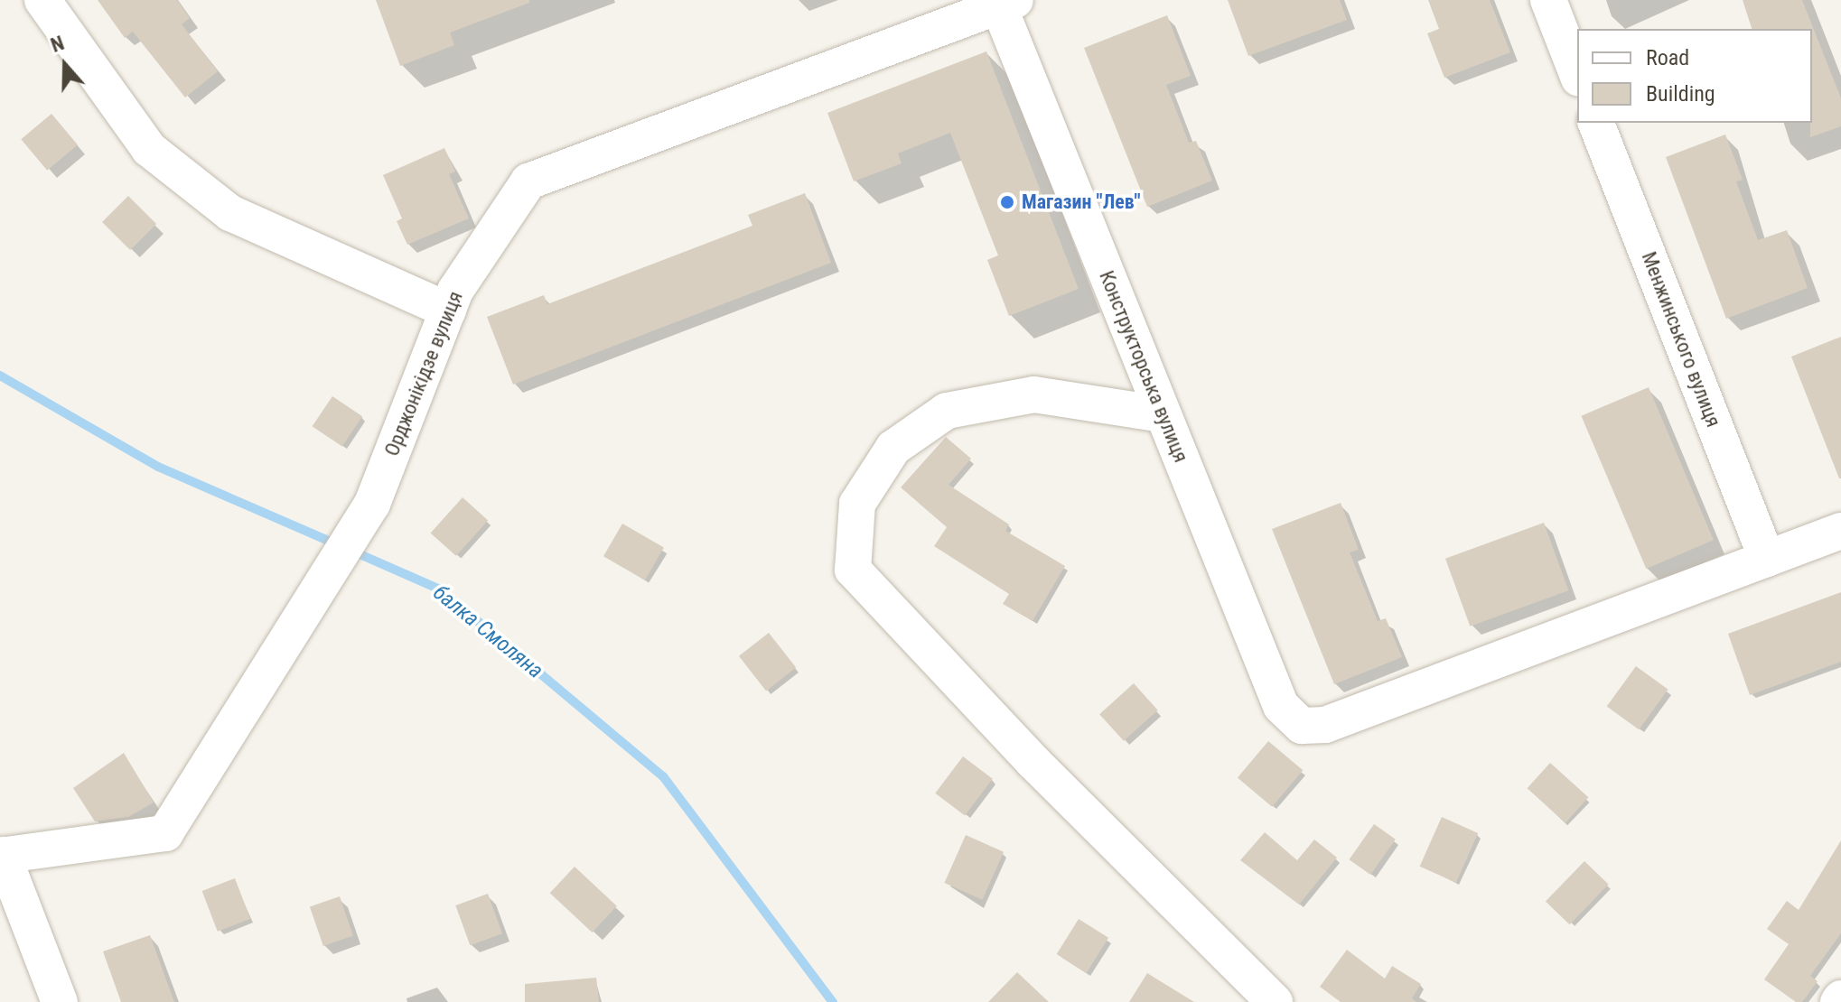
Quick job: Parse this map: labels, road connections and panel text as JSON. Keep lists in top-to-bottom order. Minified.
{"streets":{"street":["Менжинського вулиця","Конструкторська вулиця","Орджонікідзе вулиця"]},"crossings":[["Менжинського вулиця","Конструкторська вулиця"],["Конструкторська вулиця","Орджонікідзе вулиця"]],"water":["балка Смоляна"],"places":["Магазин \"Лев\""],"legend":["Road","Building"],"north":"top"}
